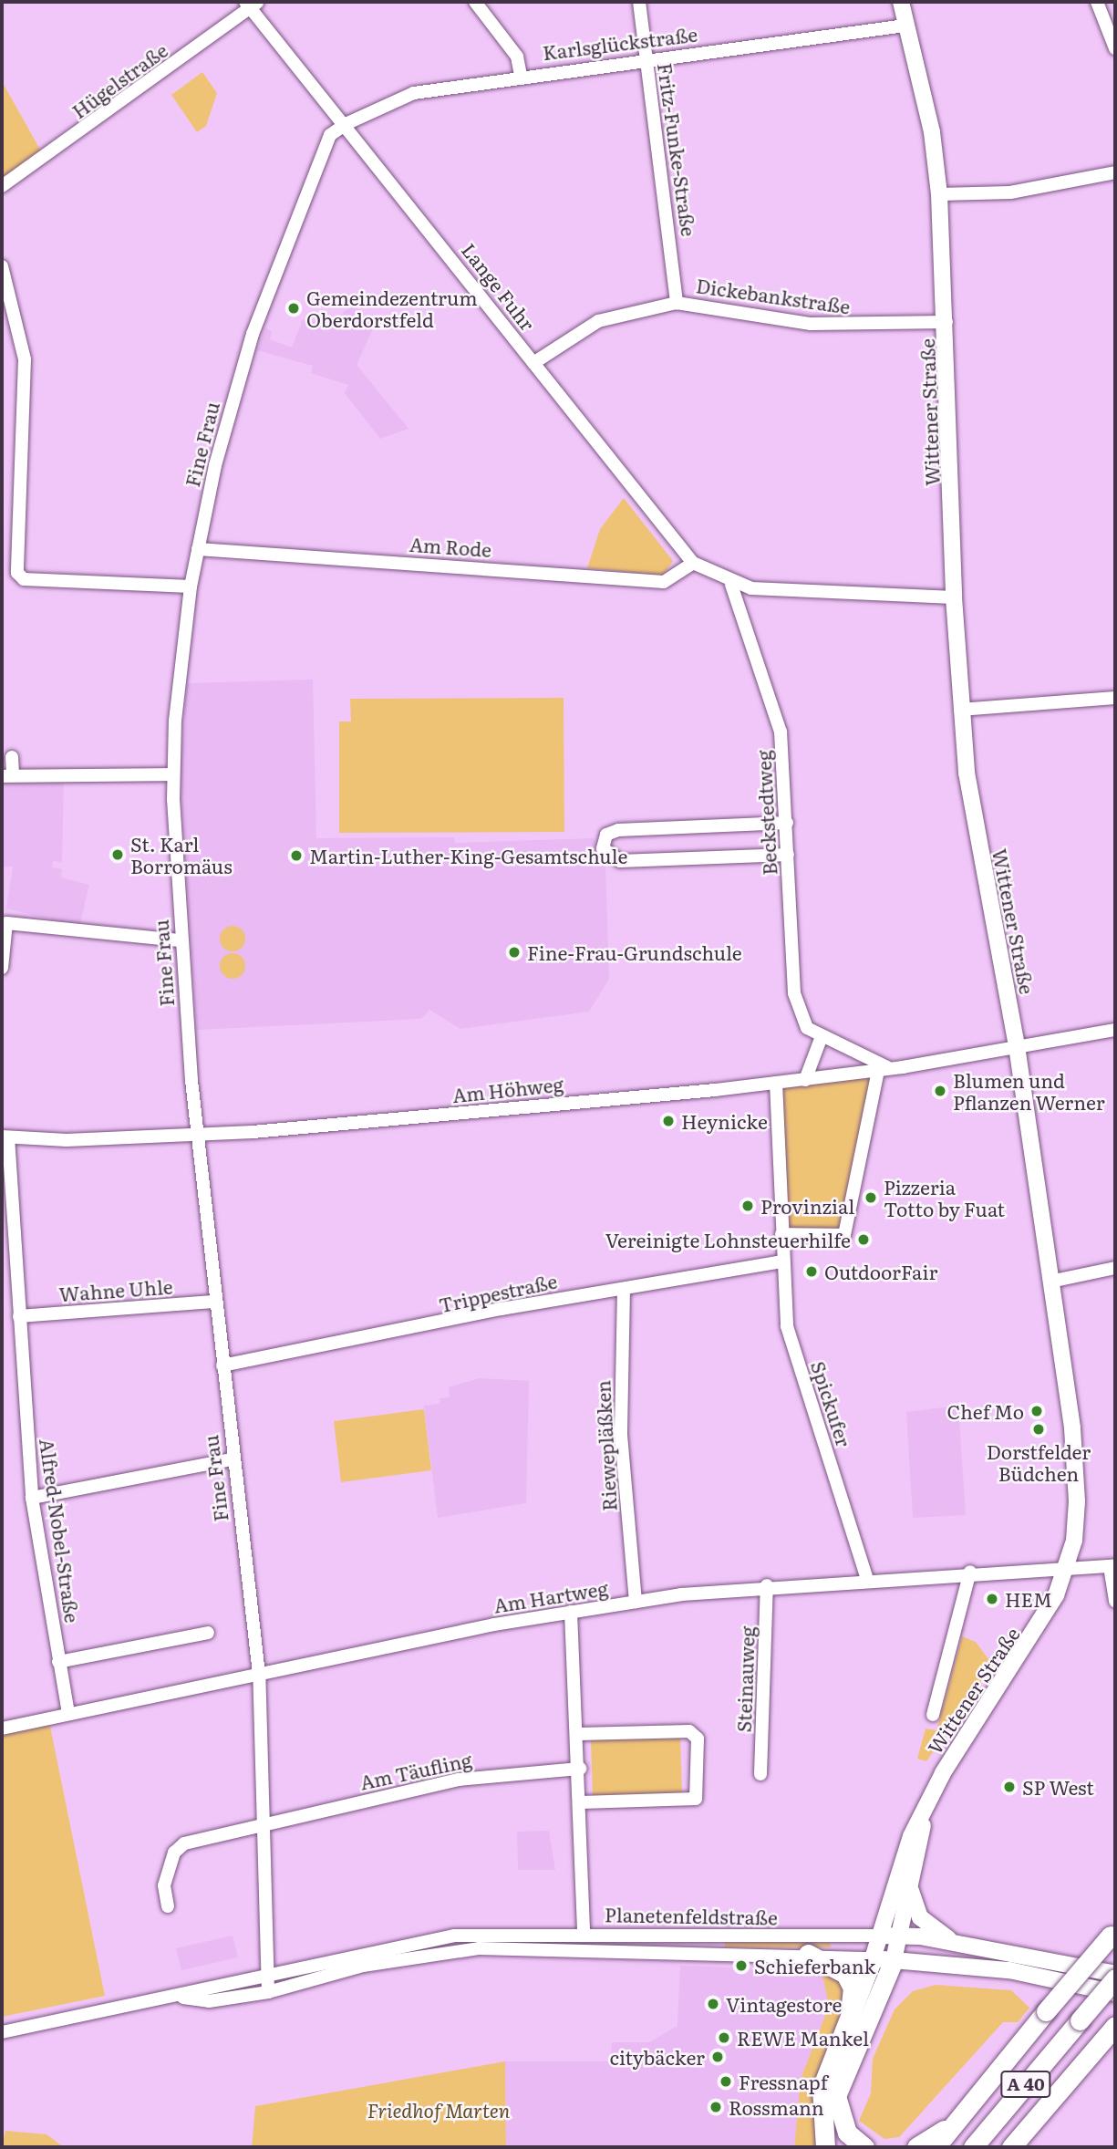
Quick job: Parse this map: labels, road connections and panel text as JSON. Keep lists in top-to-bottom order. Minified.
{"streets":{"highway":["A 40"],"main road":["Wittener Straße","Planetenfeldstraße"],"street":["Karlsglückstraße","Hügelstraße","Fritz-Funke-Straße","Lange Fuhr","Dickebankstraße","Fine Frau","Am Rode","Beckstedtweg","Am Höhweg","Wahne Uhle","Trippestraße","Spickufer","Riewepläßken","Alfred-Nobel-Straße","Am Hartweg","Steinauweg","Am Täufling"]},"crossings":[["Karlsglückstraße","Fritz-Funke-Straße"],["Karlsglückstraße","Lange Fuhr"],["Karlsglückstraße","Wittener Straße"],["Karlsglückstraße","Fine Frau"],["Hügelstraße","Lange Fuhr"],["Fritz-Funke-Straße","Dickebankstraße"],["Lange Fuhr","Dickebankstraße"],["Lange Fuhr","Fine Frau"],["Lange Fuhr","Am Rode"],["Lange Fuhr","Beckstedtweg"],["Dickebankstraße","Wittener Straße"],["Wittener Straße","Am Höhweg"],["Wittener Straße","Am Hartweg"],["Wittener Straße","Planetenfeldstraße"],["Fine Frau","Am Rode"],["Fine Frau","Am Höhweg"],["Fine Frau","Wahne Uhle"],["Fine Frau","Trippestraße"],["Fine Frau","Am Hartweg"],["Fine Frau","Am Täufling"],["Fine Frau","Planetenfeldstraße"],["Am Höhweg","Spickufer"],["Am Höhweg","Alfred-Nobel-Straße"],["Wahne Uhle","Alfred-Nobel-Straße"],["Trippestraße","Spickufer"],["Trippestraße","Riewepläßken"],["Spickufer","Am Hartweg"],["Riewepläßken","Am Hartweg"],["Alfred-Nobel-Straße","Am Hartweg"],["Am Hartweg","Steinauweg"]],"parks":["Friedhof Marten"],"places":["Gemeindezentrum Oberdorstfeld","St. Karl Borromäus","Martin-Luther-King-Gesamtschule","Fine-Frau-Grundschule","Blumen und Pflanzen Werner","Heynicke","Pizzeria Totto by Fuat","Provinzial","Vereinigte Lohnsteuerhilfe","OutdoorFair","Chef Mo","Dorstfelder Büdchen","HEM","SP West","Schieferbank","Vintagestore","REWE Mankel","citybäcker","Fressnapf","Rossmann"]}
